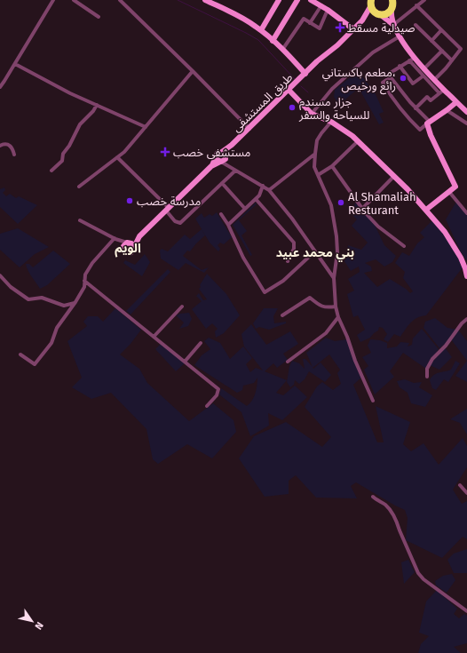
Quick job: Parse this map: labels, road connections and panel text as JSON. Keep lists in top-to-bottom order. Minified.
{"streets":{"street":["طريق المستشفى"]},"districts":["الويم","بني محمد عبيد"],"places":{"health":["صيدلية مسقط","مستشفى خصب"],"other":["مطعم باكستاني، رائع ورخيص","جزار مسندم للسياحة والسفر","مدرسة خصب","Al Shamaliah Resturant"]},"north":"bottom right"}
